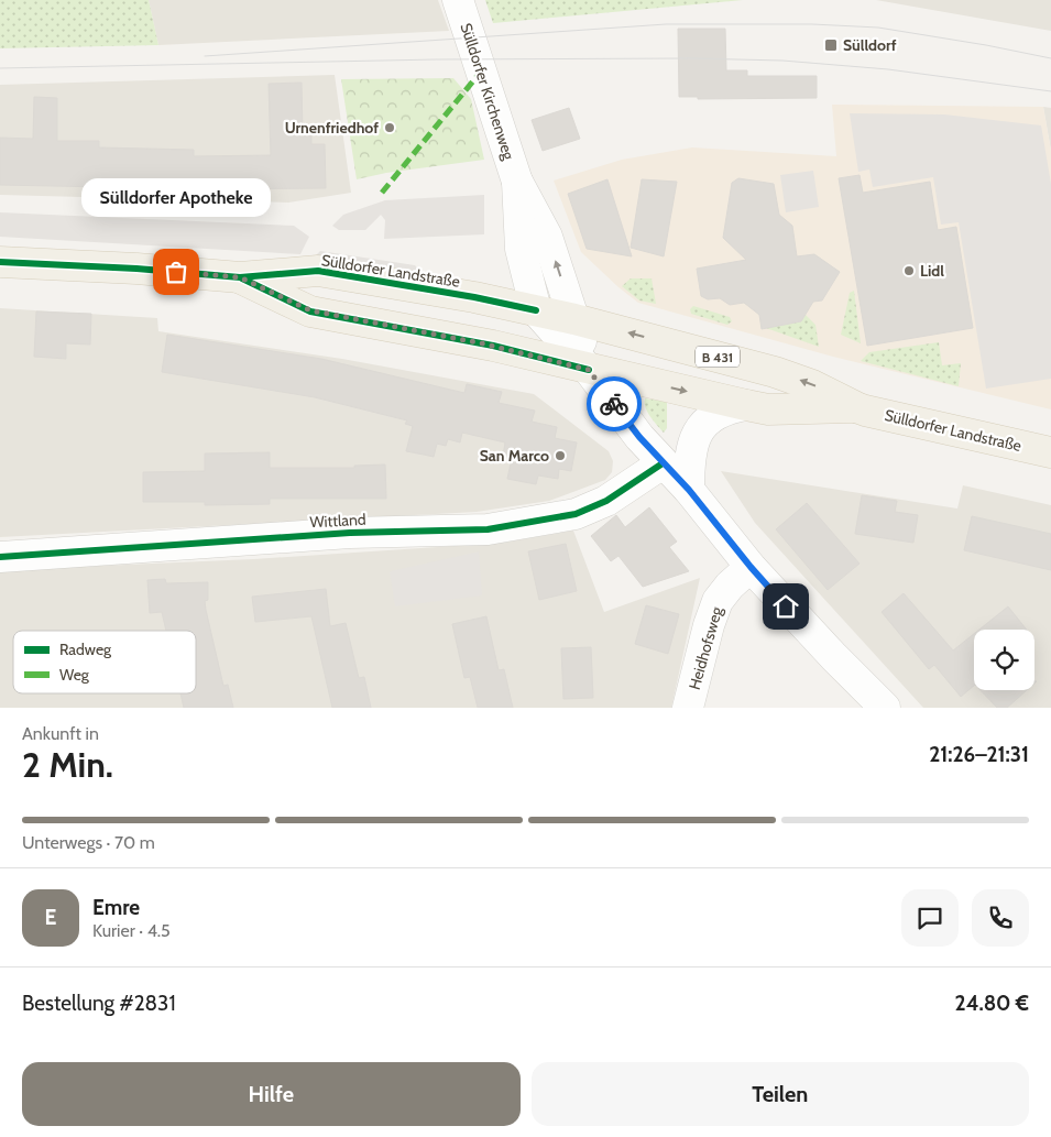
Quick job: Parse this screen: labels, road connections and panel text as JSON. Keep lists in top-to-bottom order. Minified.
{"streets":{"main road":["Sülldorfer Landstraße","B 431"],"street":["Sülldorfer Kirchenweg","Wittland","Heidhofsweg"]},"crossings":[["Sülldorfer Kirchenweg","Sülldorfer Landstraße"],["Sülldorfer Kirchenweg","Wittland"],["Sülldorfer Kirchenweg","Heidhofsweg"]],"places":{"transit":["Sülldorf"],"other":["Urnenfriedhof","Lidl","Sülldorfer Apotheke","San Marco"]},"legend":["Radweg","Weg"],"page":{"bubble":"Sülldorfer Apotheke","heading":["2 Min.","Ankunft in","21:26–21:31"],"panel":["Emre","Kurier · 4.5","Bestellung #2831","24.80 €"],"bar":"Unterwegs · 70 m","round":"E","buttons":["Hilfe","Teilen"]}}
